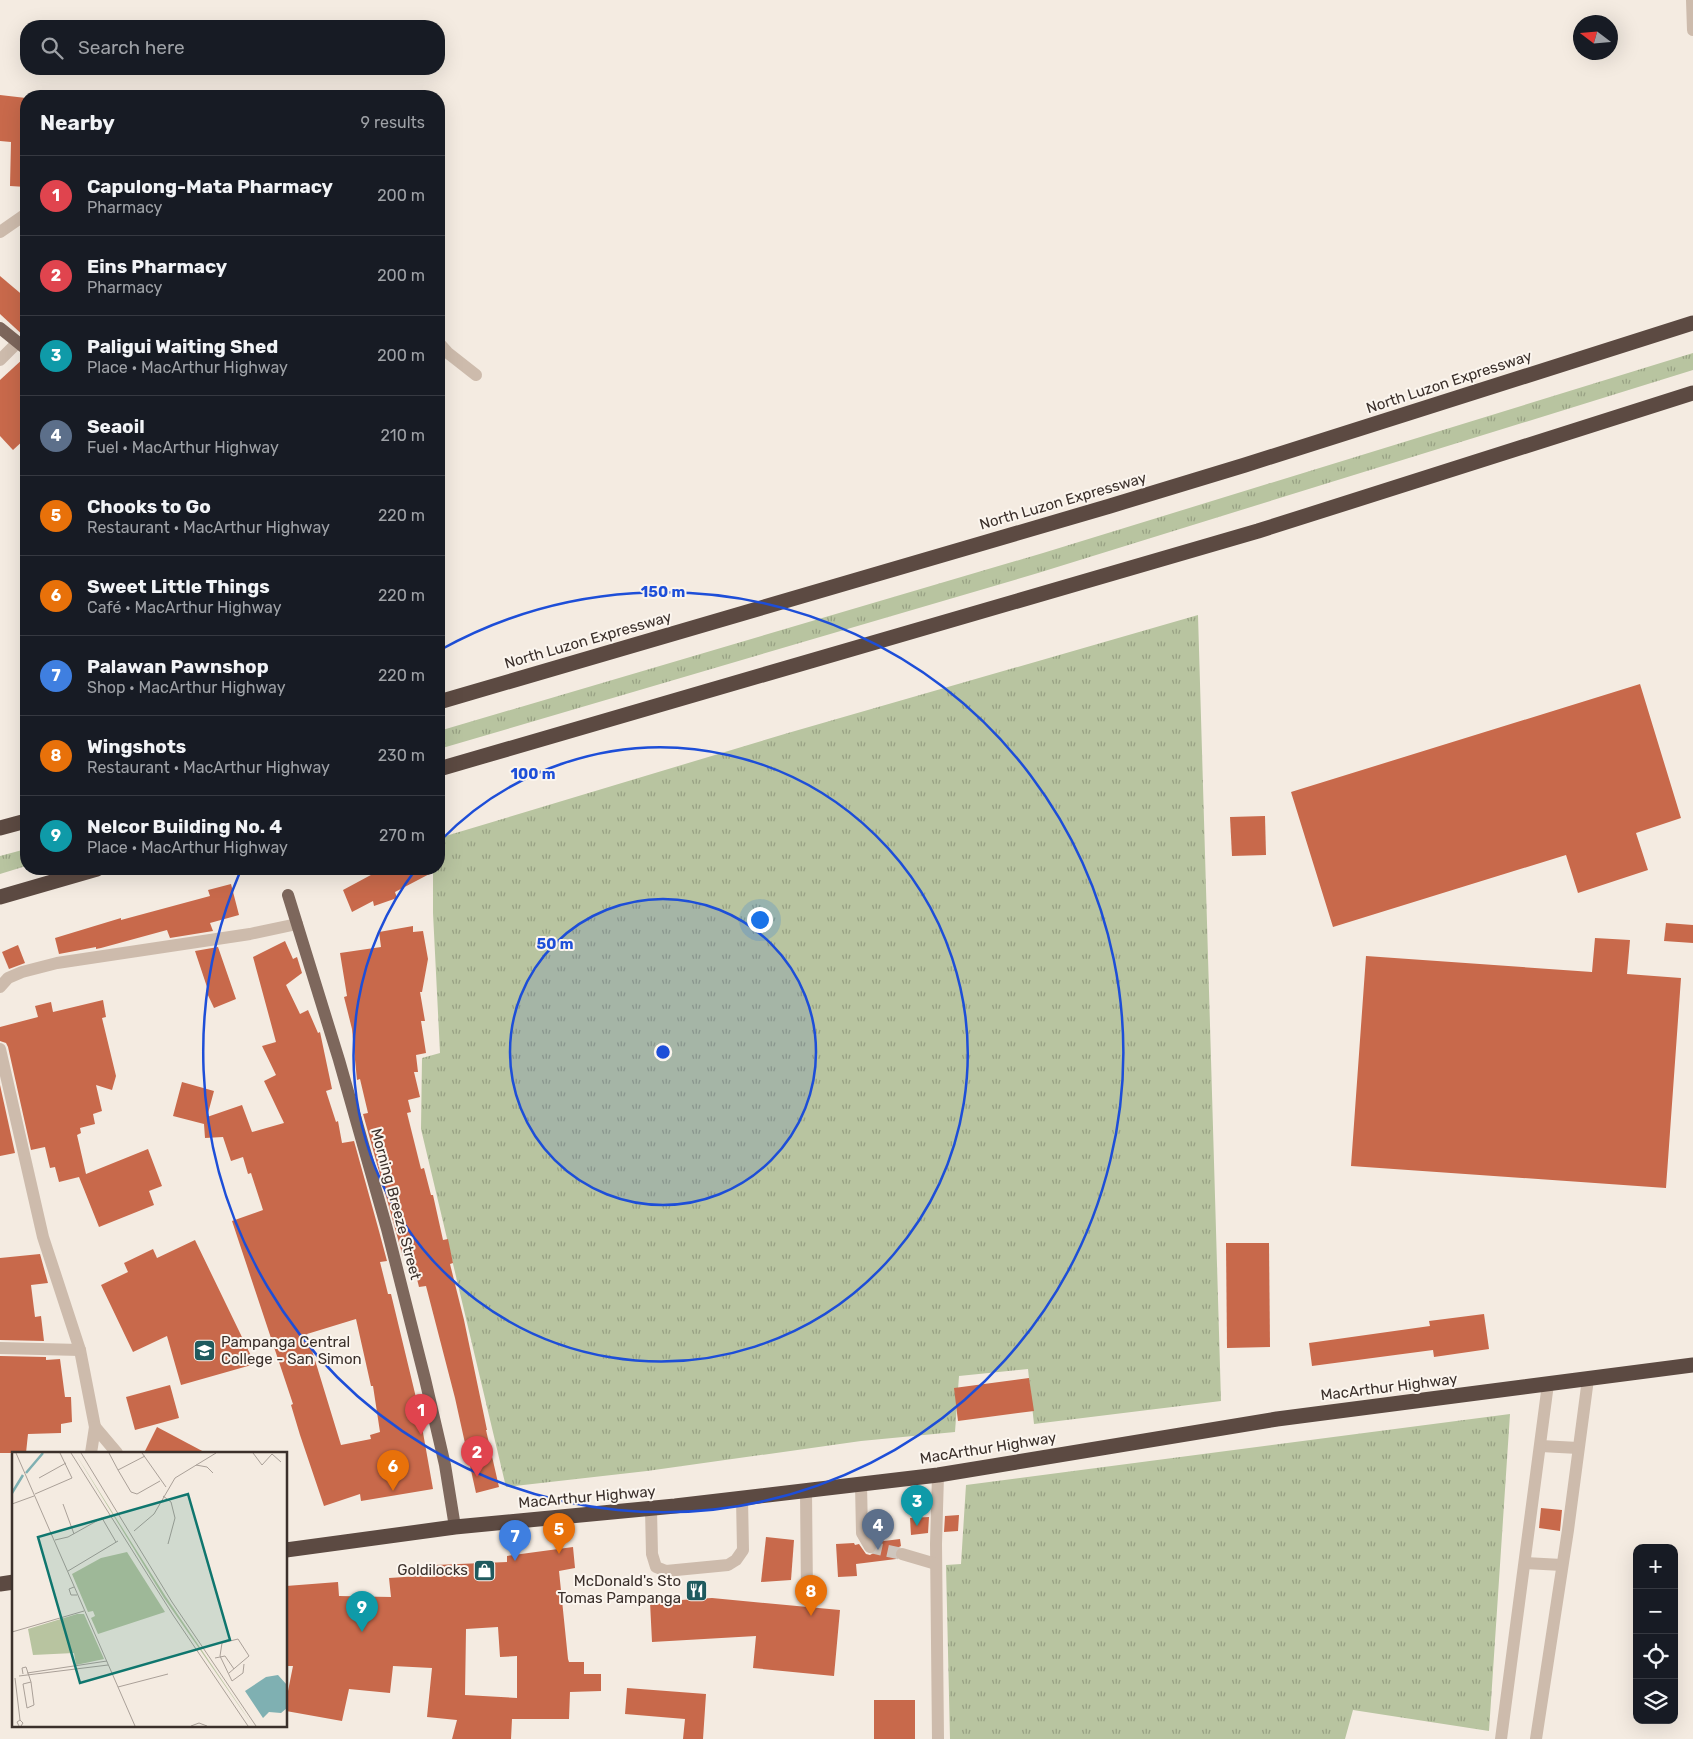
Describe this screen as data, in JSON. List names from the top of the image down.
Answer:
{
  "streets": {
    "highway": ["North Luzon Expressway", "MacArthur Highway"],
    "main road": ["Morning Breeze Street"]
  },
  "crossings": [
    ["Morning Breeze Street", "MacArthur Highway"]
  ],
  "places": {
    "school or university": ["Pampanga Central College - San Simon"],
    "shop": ["Goldilocks"],
    "restaurant": ["McDonald's Sto Tomas Pampanga"]
  },
  "north": "left",
  "page": {
    "search": "Search here",
    "heading": ["Nearby", "9 results"],
    "list": [
      {
        "mark": "1",
        "name": "Capulong-Mata Pharmacy",
        "note": "Pharmacy",
        "value": "200 m"
      },
      {
        "mark": "2",
        "name": "Eins Pharmacy",
        "note": "Pharmacy",
        "value": "200 m"
      },
      {
        "mark": "3",
        "name": "Paligui Waiting Shed",
        "note": "Place · MacArthur Highway",
        "value": "200 m"
      },
      {
        "mark": "4",
        "name": "Seaoil",
        "note": "Fuel · MacArthur Highway",
        "value": "210 m"
      },
      {
        "mark": "5",
        "name": "Chooks to Go",
        "note": "Restaurant · MacArthur Highway",
        "value": "220 m"
      },
      {
        "mark": "6",
        "name": "Sweet Little Things",
        "note": "Café · MacArthur Highway",
        "value": "220 m"
      },
      {
        "mark": "7",
        "name": "Palawan Pawnshop",
        "note": "Shop · MacArthur Highway",
        "value": "220 m"
      },
      {
        "mark": "8",
        "name": "Wingshots",
        "note": "Restaurant · MacArthur Highway",
        "value": "230 m"
      },
      {
        "mark": "9",
        "name": "Nelcor Building No. 4",
        "note": "Place · MacArthur Highway",
        "value": "270 m"
      }
    ],
    "pins": [
      "1",
      "2",
      "6",
      "3",
      "4",
      "5",
      "7",
      "8",
      "9"
    ],
    "map_buttons": ["+", "−"]
  },
  "rings": ["150 m", "100 m", "50 m"]
}
